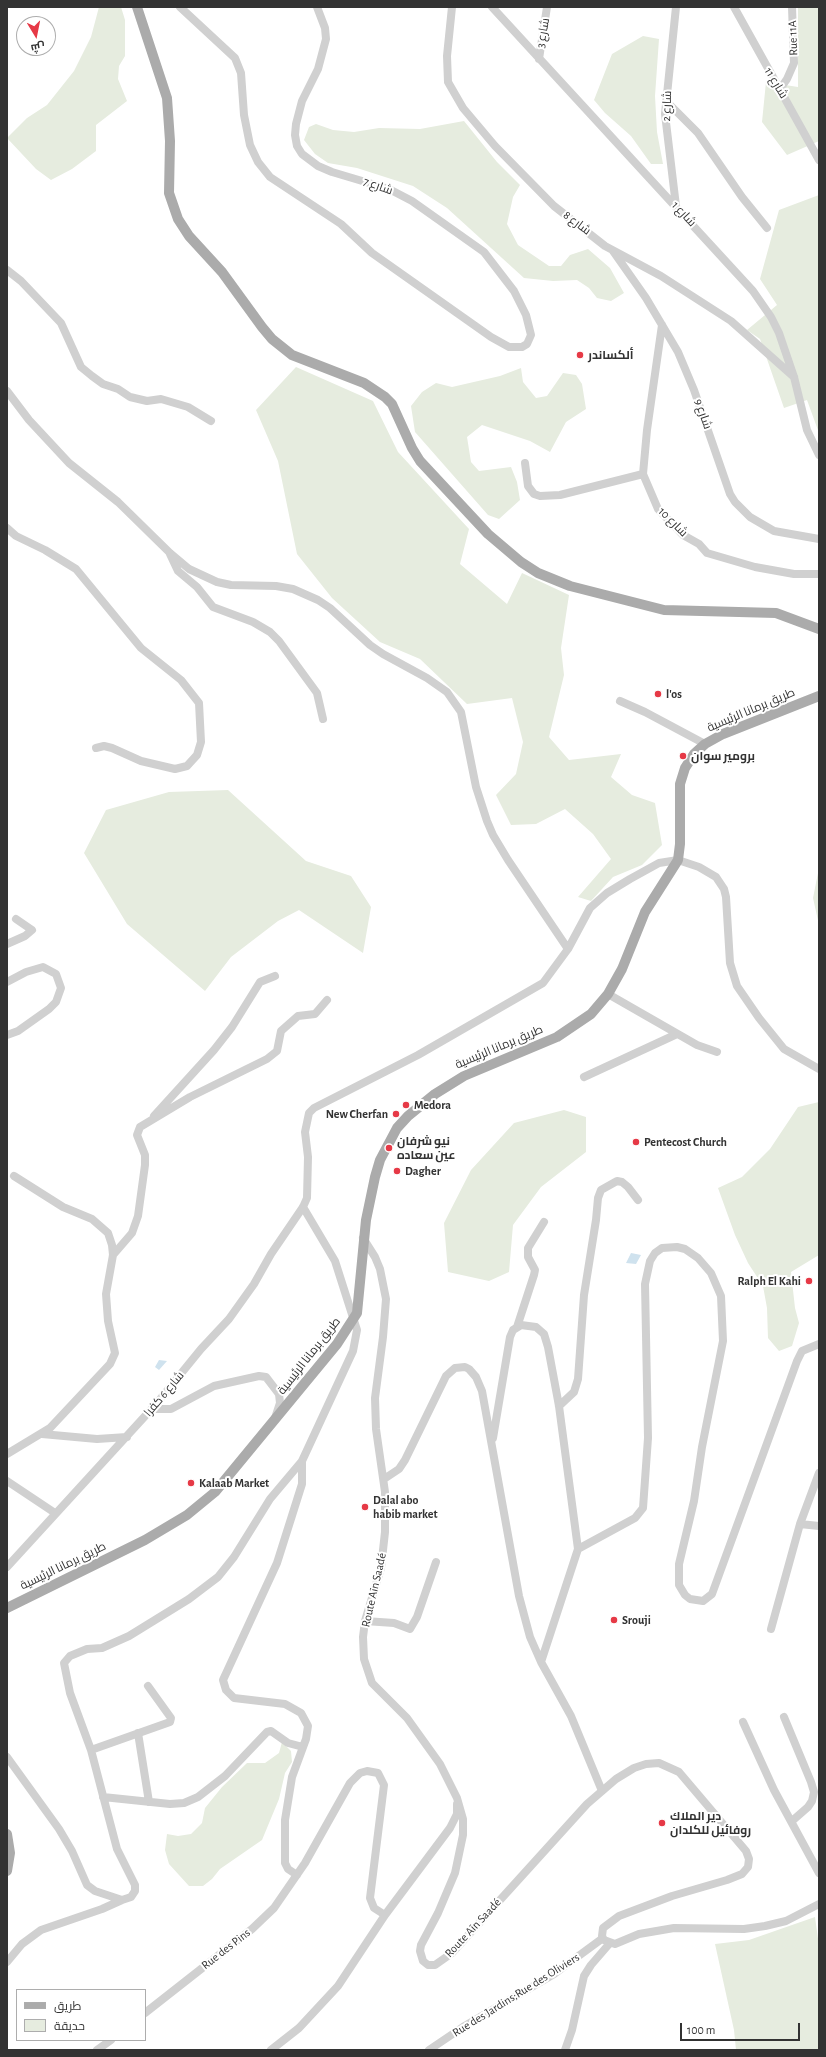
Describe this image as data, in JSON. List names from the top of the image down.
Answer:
{
  "streets": {
    "main road": ["طريق برمانا الرئيسية"],
    "street": [
      "شارع 3",
      "Rue 11A",
      "شارع 11",
      "شارع 2",
      "شارع 7",
      "شارع 1",
      "شارع 8",
      "شارع 9",
      "شارع 10",
      "شارع 6 كفرا",
      "Route Aïn Saadé",
      "Rue des Pins",
      "Rue des Jardins;Rue des Oliviers"
    ]
  },
  "crossings": [
    ["شارع 3", "شارع 1"],
    ["Rue 11A", "شارع 11"],
    ["شارع 2", "شارع 1"],
    ["شارع 1", "شارع 8"],
    ["شارع 8", "شارع 9"],
    ["شارع 9", "شارع 10"],
    ["طريق برمانا الرئيسية", "Route Aïn Saadé"],
    ["Route Aïn Saadé", "Rue des Jardins;Rue des Oliviers"]
  ],
  "places": [
    "ألكساندر",
    "l'os",
    "برومير سوان",
    "Medora",
    "New Cherfan",
    "Pentecost Church",
    "نيو شرفان عين سعاده",
    "Dagher",
    "Ralph El Kahi",
    "Kalaab Market",
    "Dalal abo habib market",
    "Srouji",
    "دير الملاك روفائيل للكلدان"
  ],
  "legend": ["طريق", "حديقة"],
  "scale_bar": "100 m",
  "north": "bottom"
}
